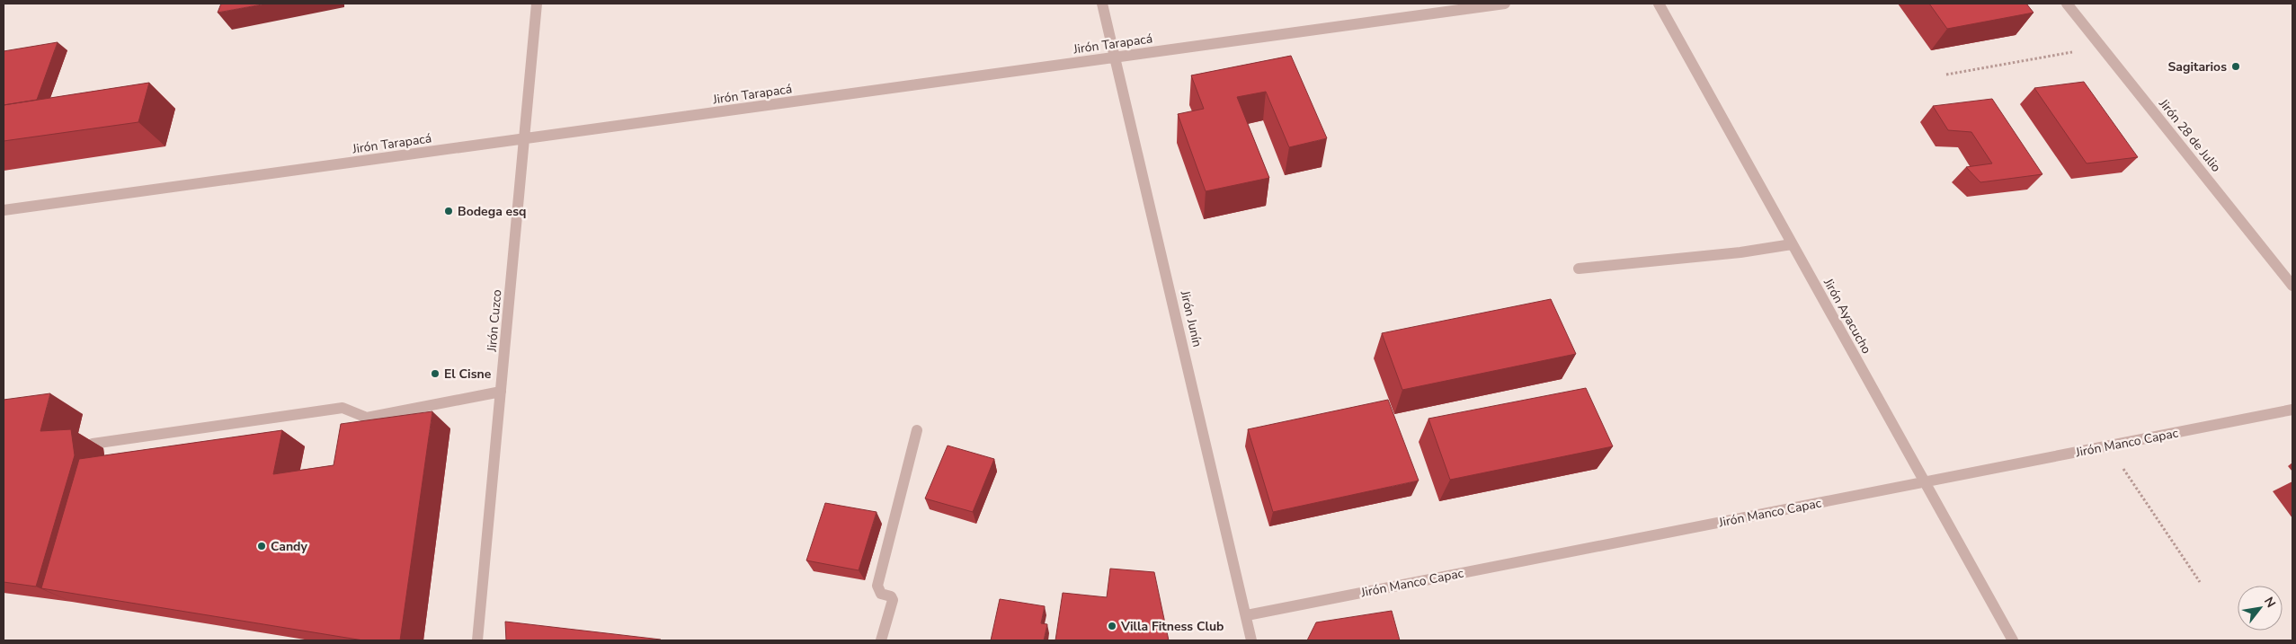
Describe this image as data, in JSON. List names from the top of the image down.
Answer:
{
  "streets": {
    "street": [
      "Jirón Tarapacá",
      "Jirón 28 de Julio",
      "Jirón Ayacucho",
      "Jirón Junín",
      "Jirón Cuzco",
      "Jirón Manco Capac"
    ]
  },
  "crossings": [
    ["Jirón Tarapacá", "Jirón Junín"],
    ["Jirón Tarapacá", "Jirón Cuzco"],
    ["Jirón Ayacucho", "Jirón Manco Capac"],
    ["Jirón Junín", "Jirón Manco Capac"]
  ],
  "places": [
    "Sagitarios",
    "Bodega esq",
    "El Cisne",
    "Candy",
    "Villa Fitness Club"
  ],
  "north": "top right"
}
